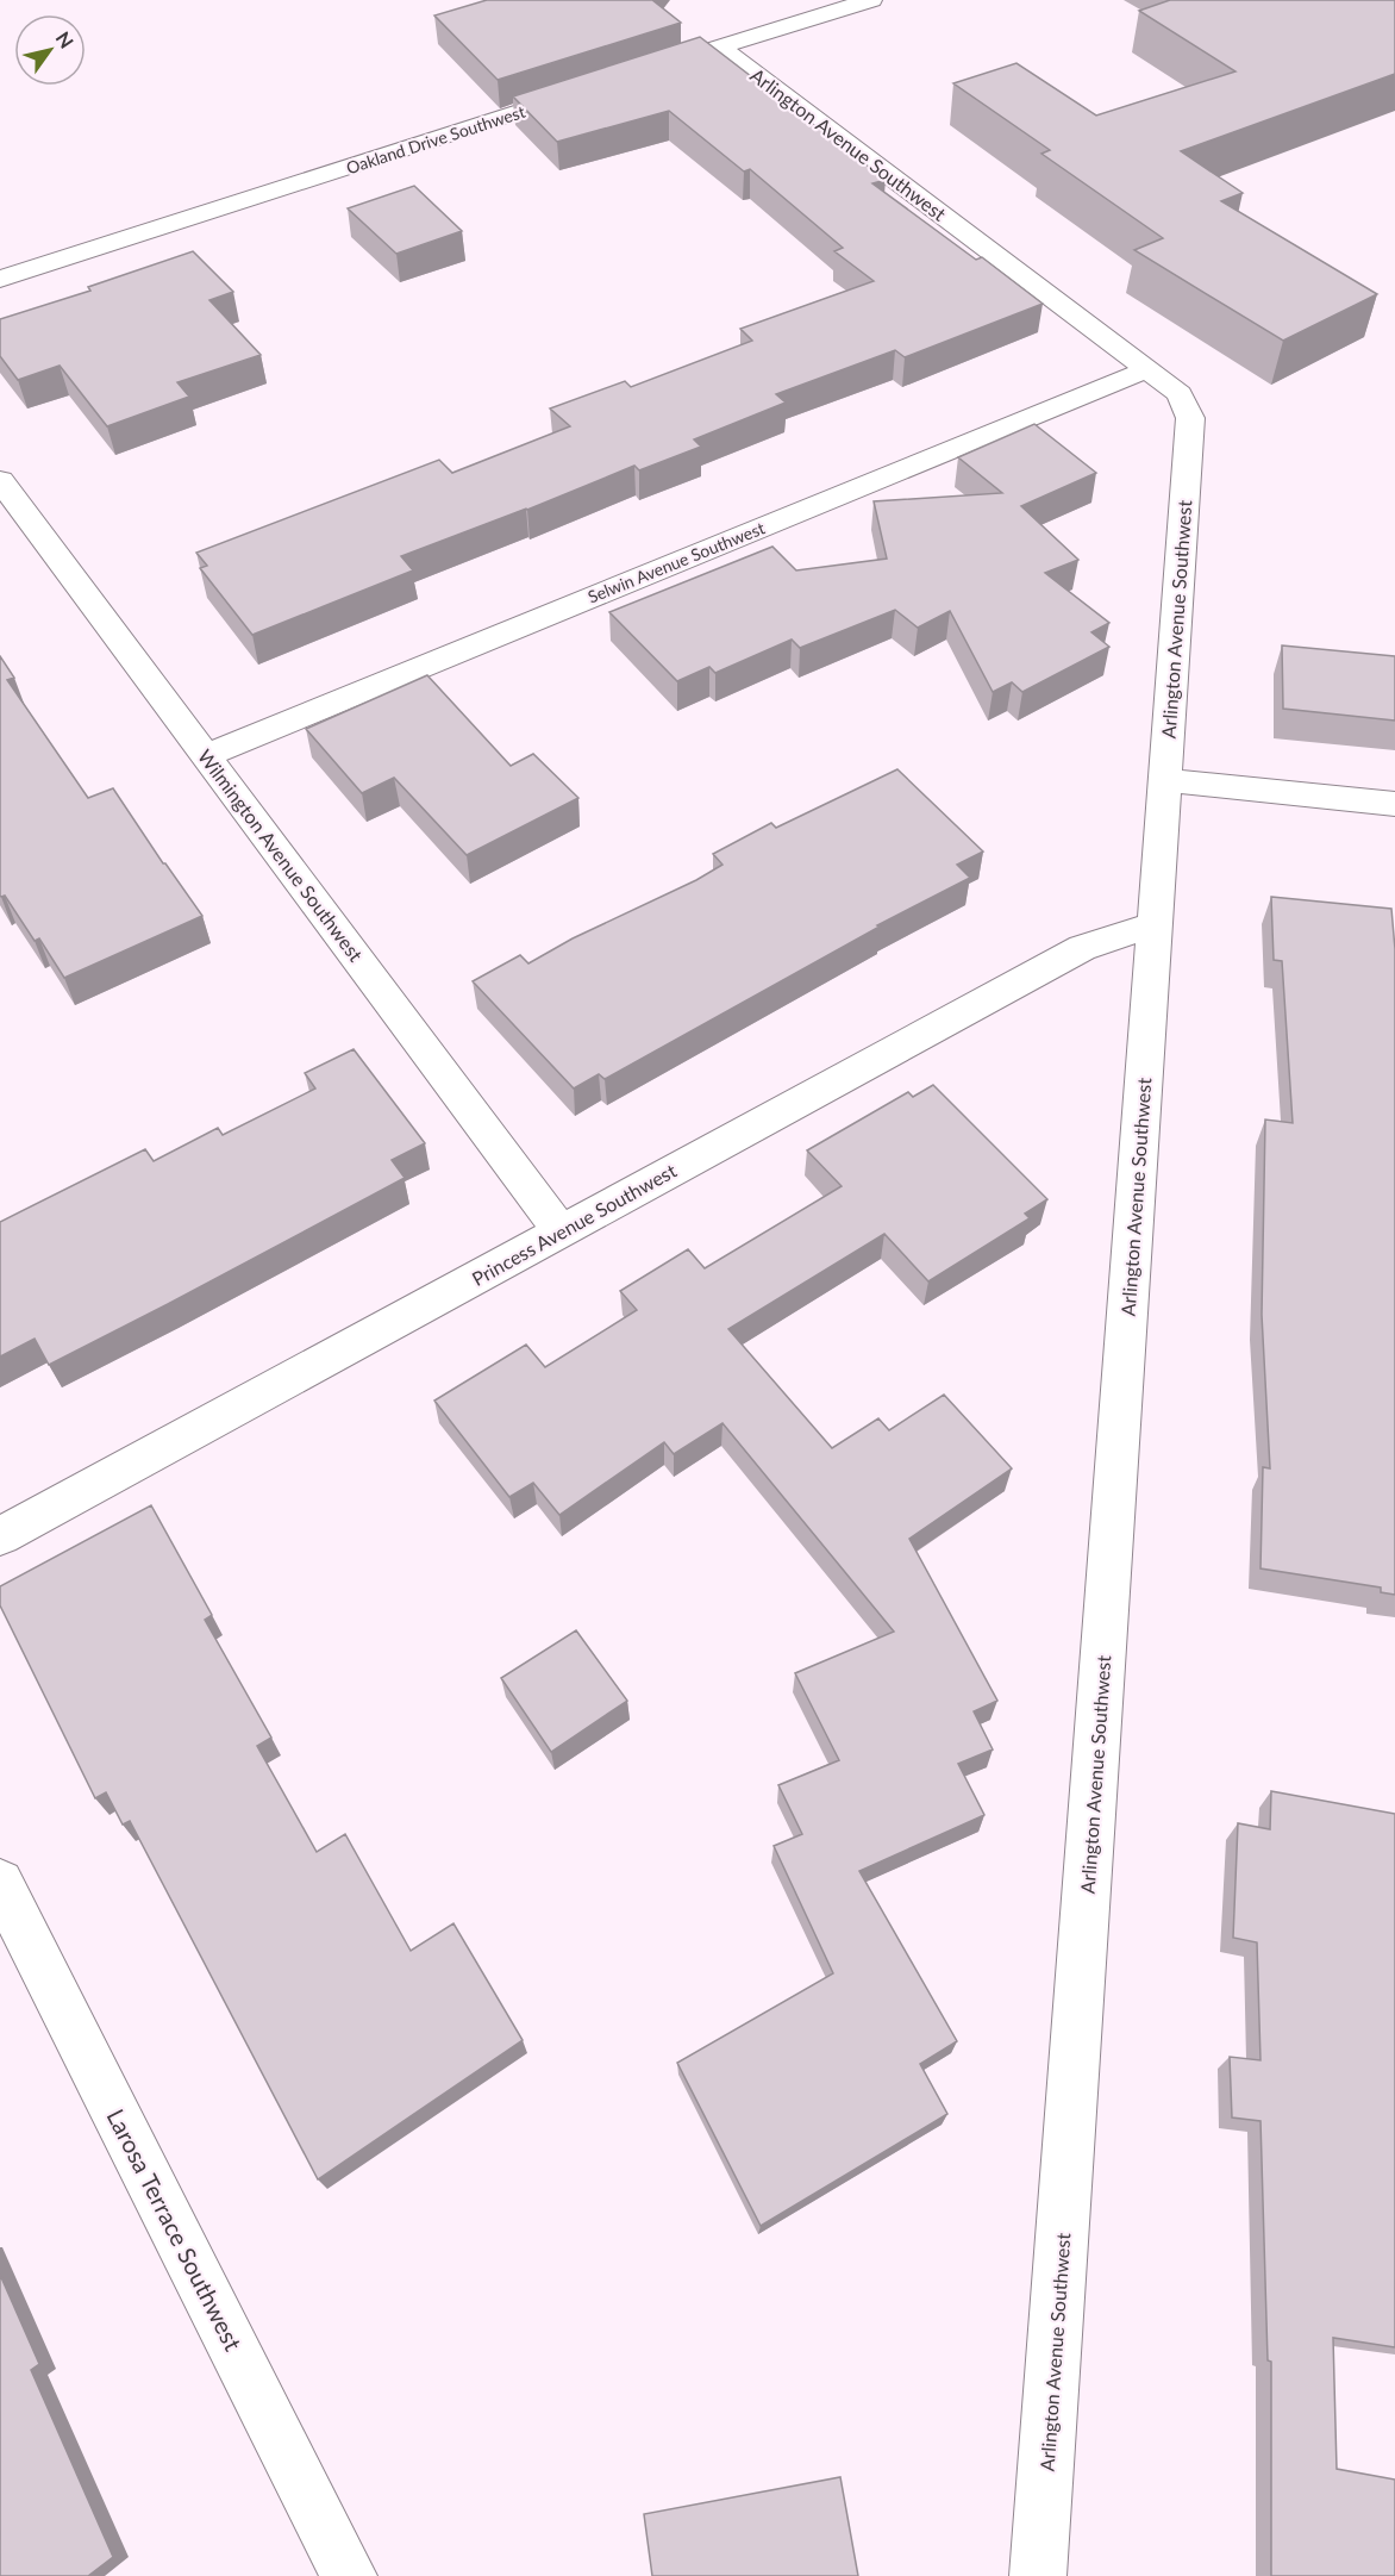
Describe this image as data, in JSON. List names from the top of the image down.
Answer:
{
  "streets": {
    "street": [
      "Oakland Drive Southwest",
      "Arlington Avenue Southwest",
      "Selwin Avenue Southwest",
      "Wilmington Avenue Southwest",
      "Princess Avenue Southwest",
      "Larosa Terrace Southwest"
    ]
  },
  "crossings": [
    ["Arlington Avenue Southwest", "Selwin Avenue Southwest"],
    ["Arlington Avenue Southwest", "Princess Avenue Southwest"],
    ["Selwin Avenue Southwest", "Wilmington Avenue Southwest"],
    ["Wilmington Avenue Southwest", "Princess Avenue Southwest"]
  ],
  "north": "top right"
}
